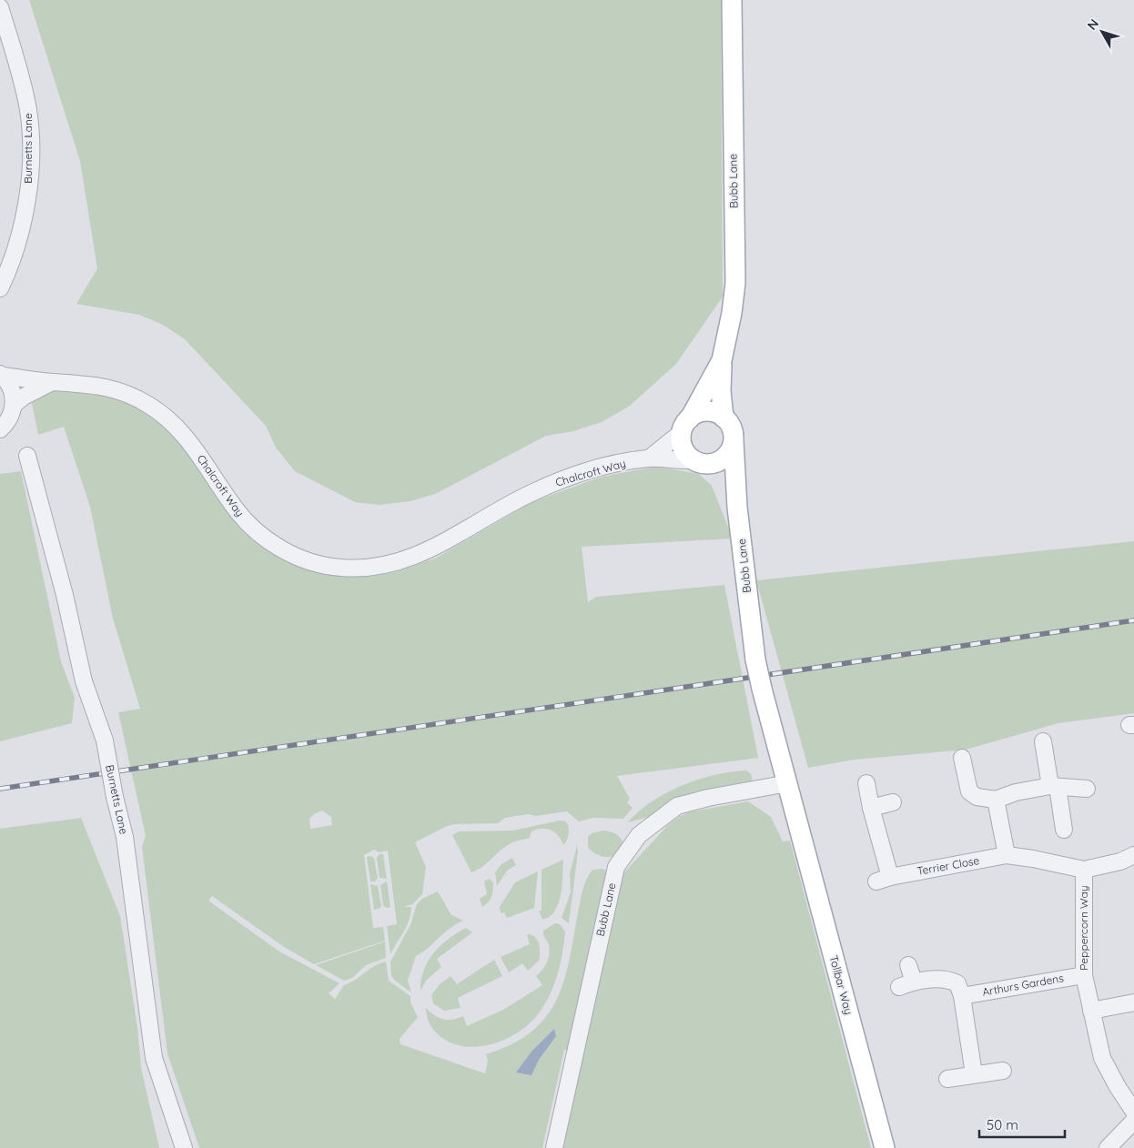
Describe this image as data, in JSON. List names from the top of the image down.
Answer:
{
  "streets": {
    "main road": ["Bubb Lane", "Tollbar Way"],
    "street": [
      "Burnetts Lane",
      "Chalcroft Way",
      "Terrier Close",
      "Peppercorn Way",
      "Arthurs Gardens"
    ]
  },
  "crossings": [
    ["Bubb Lane", "Chalcroft Way"],
    ["Bubb Lane", "Tollbar Way"],
    ["Terrier Close", "Peppercorn Way"],
    ["Peppercorn Way", "Arthurs Gardens"]
  ],
  "scale_bar": "50 m",
  "north": "top left"
}
